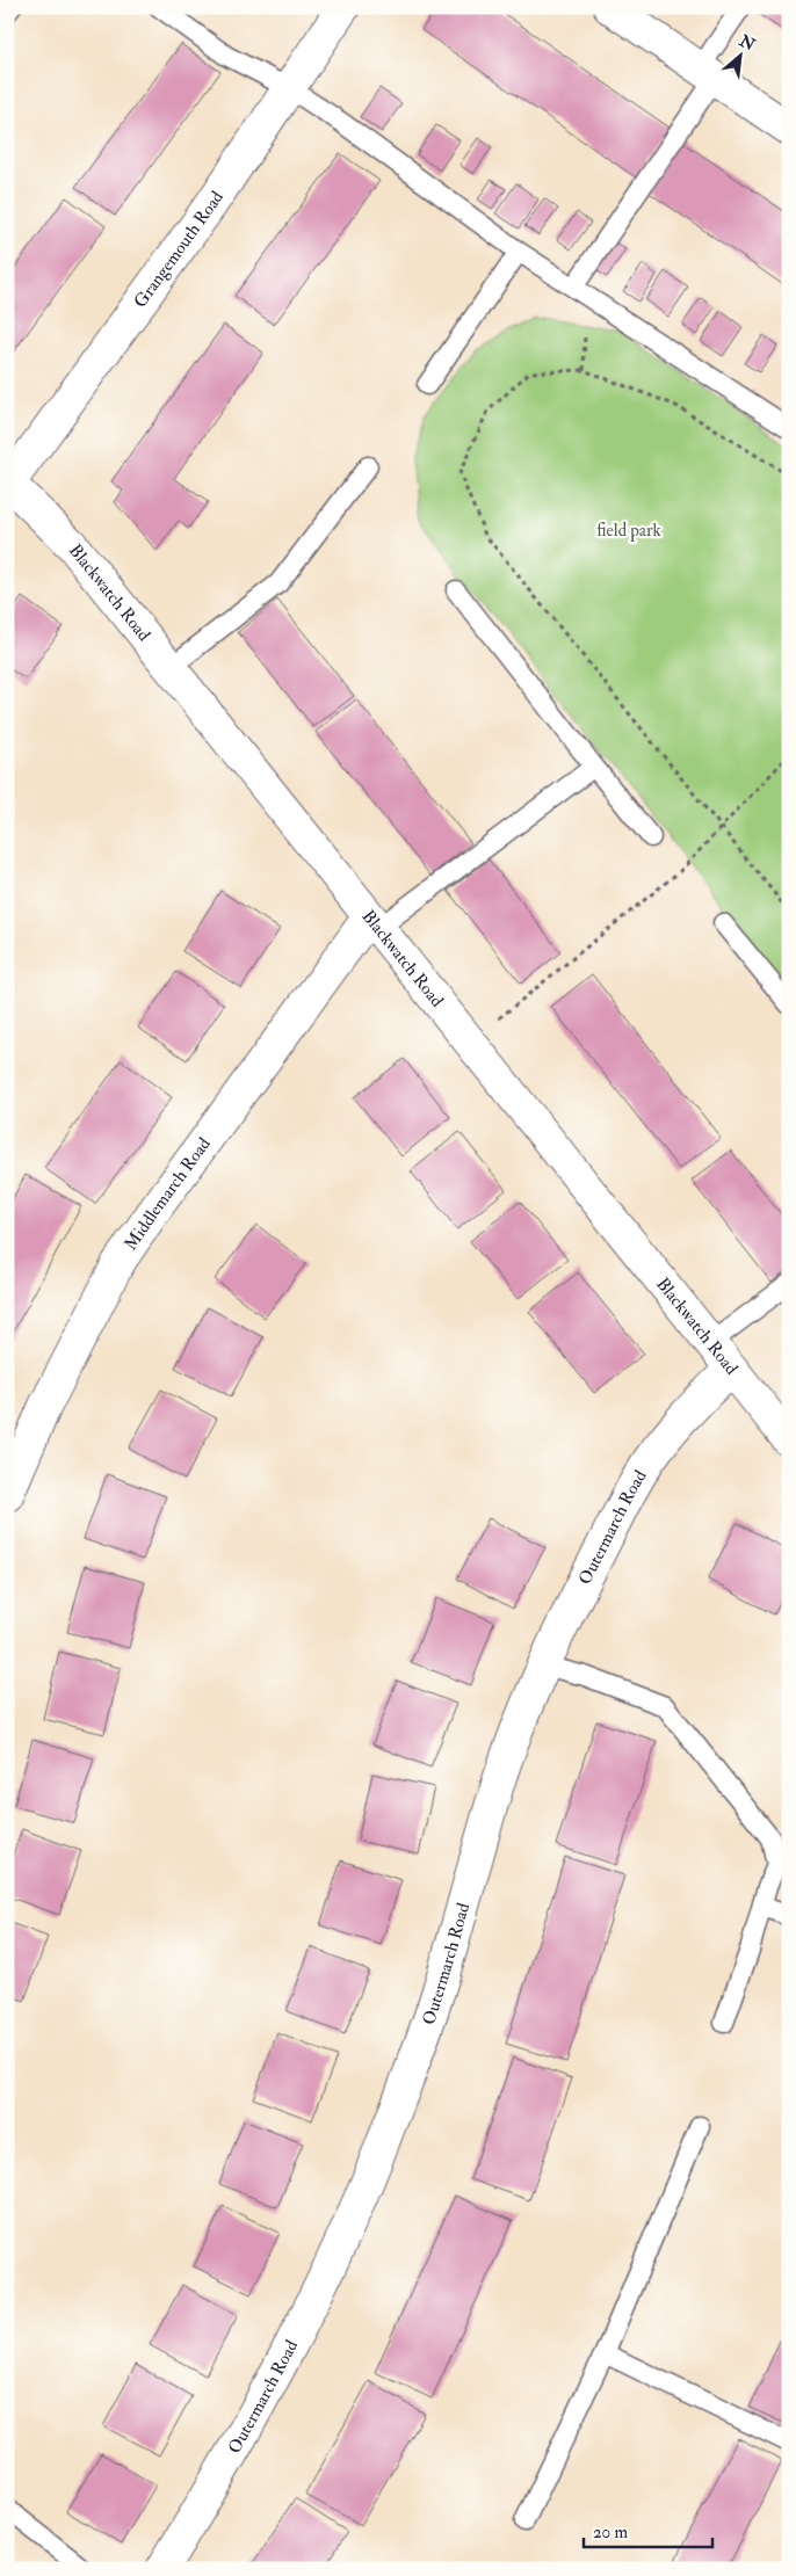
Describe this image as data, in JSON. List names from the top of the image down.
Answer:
{
  "streets": {
    "street": [
      "Grangemouth Road",
      "Blackwatch Road",
      "Middlemarch Road",
      "Outermarch Road"
    ]
  },
  "crossings": [
    ["Grangemouth Road", "Blackwatch Road"],
    ["Blackwatch Road", "Middlemarch Road"],
    ["Blackwatch Road", "Outermarch Road"]
  ],
  "parks": ["field park"],
  "scale_bar": "20 m",
  "north": "top right"
}
